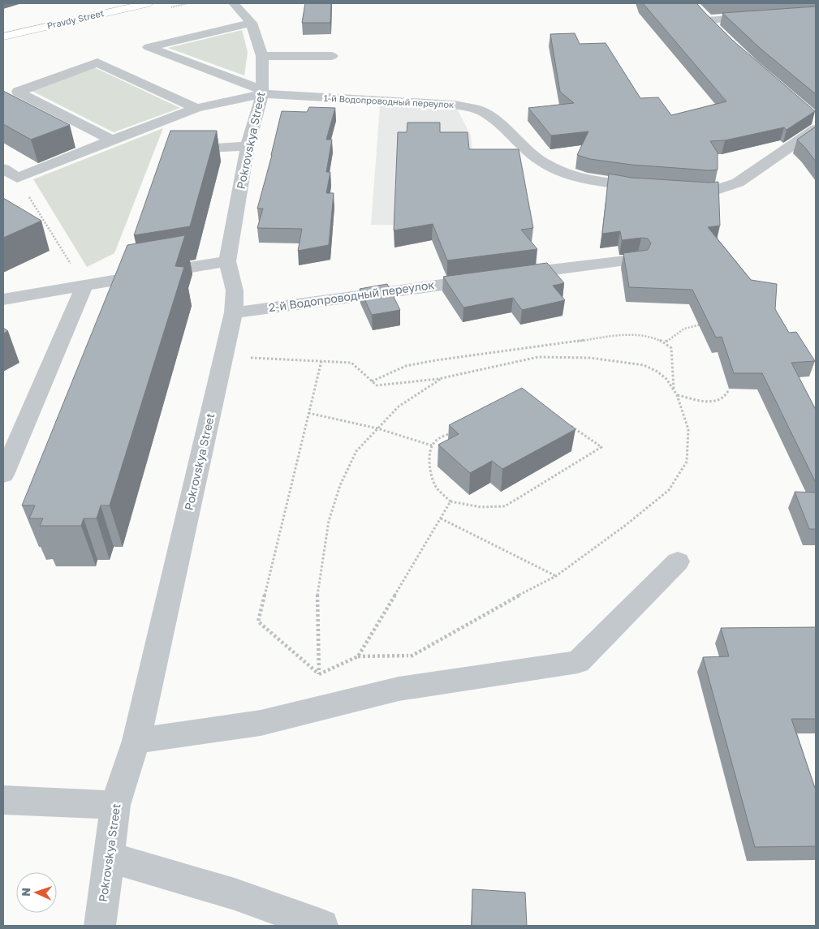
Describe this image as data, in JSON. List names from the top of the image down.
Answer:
{
  "streets": {
    "main road": ["Pravdy Street"],
    "street": ["1-й Водопроводный переулок", "Pokrovskya Street", "2-й Водопроводный переулок"]
  },
  "crossings": [
    ["1-й Водопроводный переулок", "Pokrovskya Street"],
    ["Pokrovskya Street", "2-й Водопроводный переулок"]
  ],
  "north": "left"
}
